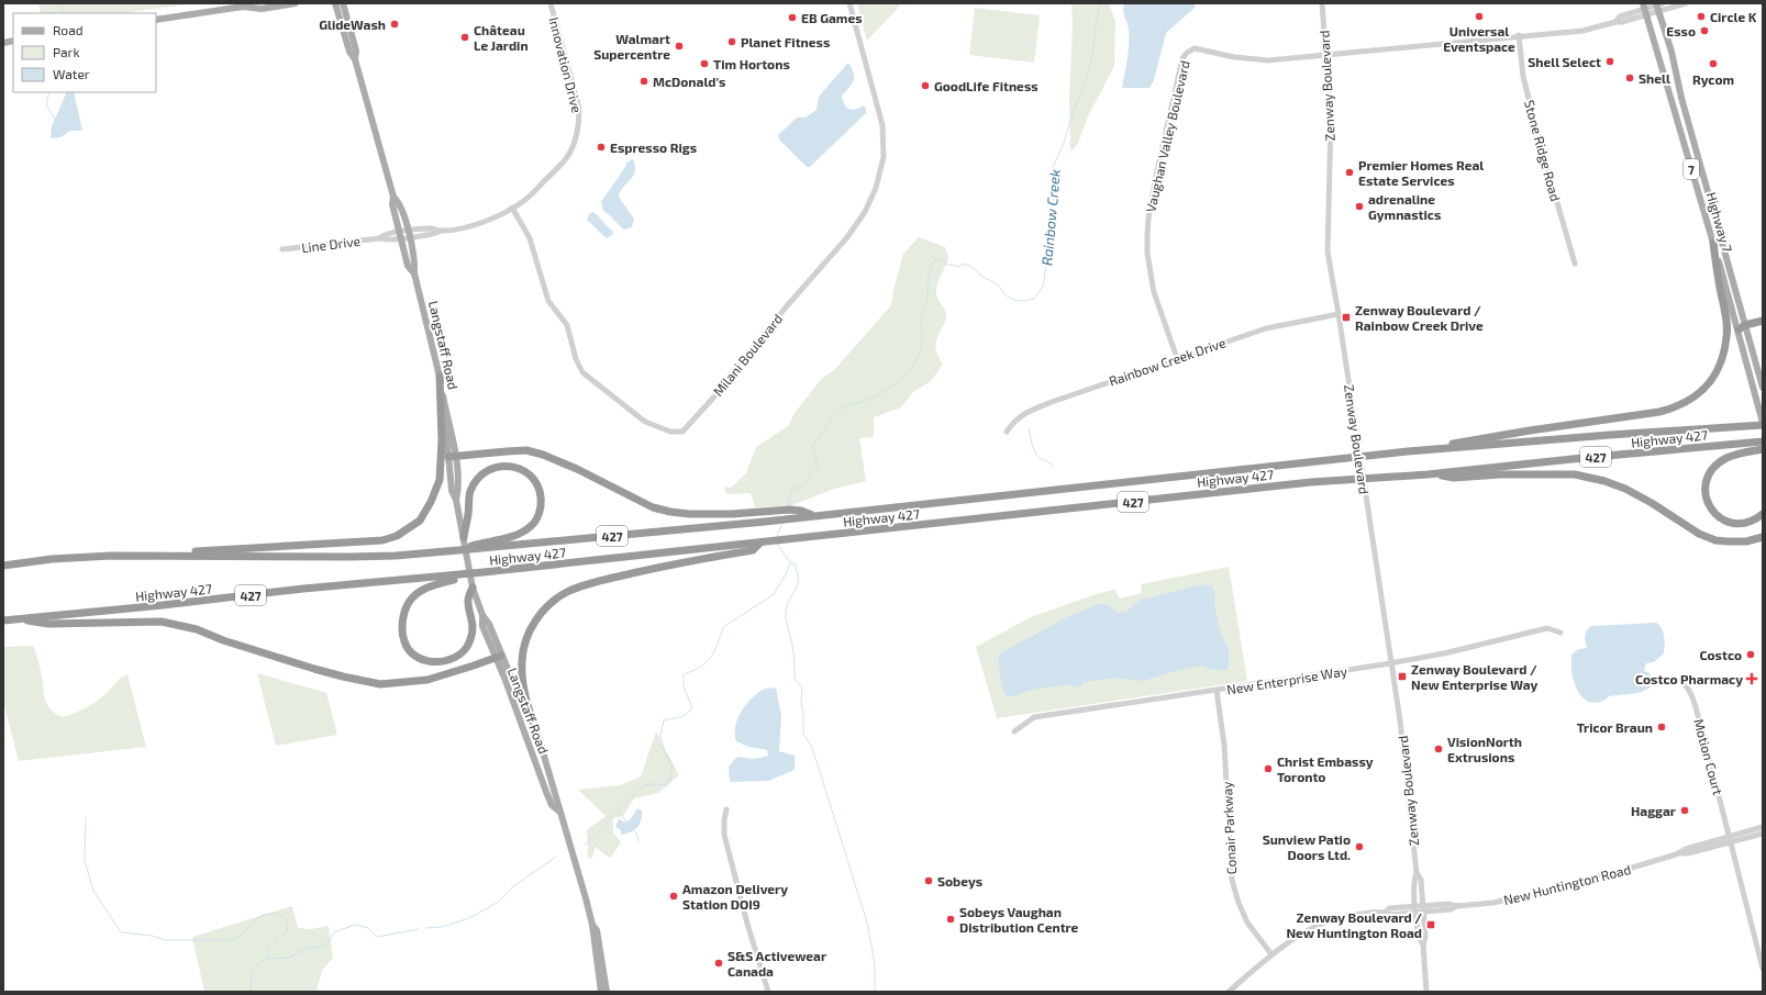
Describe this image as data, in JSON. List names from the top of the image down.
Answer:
{
  "streets": {
    "highway": ["Highway 427", "427"],
    "main road": ["7", "Highway 7", "Langstaff Road"],
    "street": [
      "Innovation Drive",
      "Zenway Boulevard",
      "Vaughan Valley Boulevard",
      "Stone Ridge Road",
      "Line Drive",
      "Milani Boulevard",
      "Rainbow Creek Drive",
      "New Enterprise Way",
      "Motion Court",
      "Conair Parkway",
      "New Huntington Road"
    ]
  },
  "crossings": [
    ["Innovation Drive", "Line Drive"],
    ["Innovation Drive", "Langstaff Road"],
    ["Innovation Drive", "Milani Boulevard"],
    ["Zenway Boulevard", "Vaughan Valley Boulevard"],
    ["Zenway Boulevard", "Rainbow Creek Drive"],
    ["Zenway Boulevard", "New Enterprise Way"],
    ["Zenway Boulevard", "New Huntington Road"],
    ["Vaughan Valley Boulevard", "Stone Ridge Road"],
    ["Vaughan Valley Boulevard", "Highway 7"],
    ["Vaughan Valley Boulevard", "Rainbow Creek Drive"],
    ["Highway 7", "Highway 427"],
    ["Line Drive", "Langstaff Road"],
    ["New Enterprise Way", "Conair Parkway"],
    ["Motion Court", "New Huntington Road"],
    ["Conair Parkway", "New Huntington Road"]
  ],
  "water": ["Rainbow Creek"],
  "places": {
    "other": [
      "Universal Eventspace",
      "Circle K",
      "EB Games",
      "GlideWash",
      "Esso",
      "Château Le Jardin",
      "Planet Fitness",
      "Walmart Supercentre",
      "Shell Select",
      "Tim Hortons",
      "Rycom",
      "Shell",
      "McDonald's",
      "GoodLife Fitness",
      "Espresso Rigs",
      "Premier Homes Real Estate Services",
      "adrenaline Gymnastics",
      "Costco",
      "Tricor Braun",
      "VisionNorth Extrusions",
      "Christ Embassy Toronto",
      "Haggar",
      "Sunview Patio Doors Ltd.",
      "Sobeys",
      "Amazon Delivery Station DOI9",
      "Sobeys Vaughan Distribution Centre",
      "S&S Activewear Canada"
    ],
    "transit": ["Zenway Boulevard / Rainbow Creek Drive", "Zenway Boulevard / New Enterprise Way", "Zenway Boulevard / New Huntington Road"],
    "health": ["Costco Pharmacy"]
  },
  "legend": ["Road", "Park", "Water"]
}
